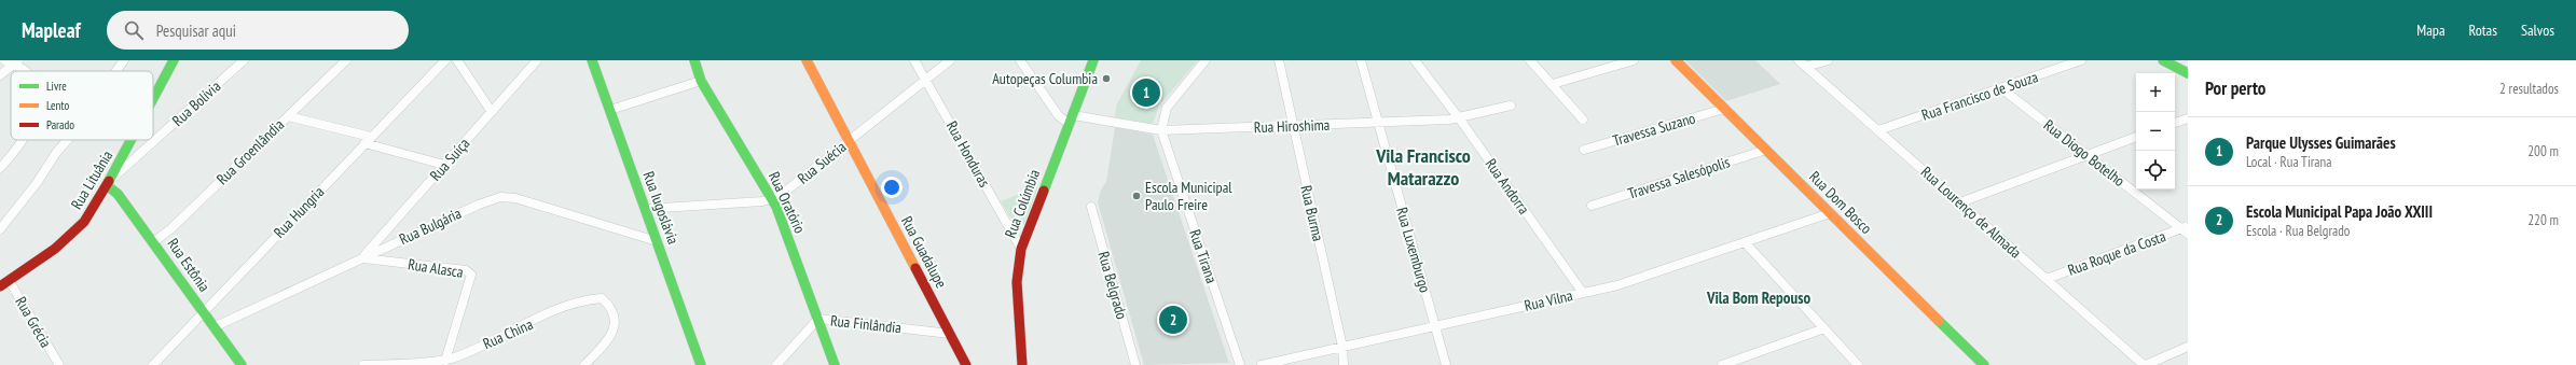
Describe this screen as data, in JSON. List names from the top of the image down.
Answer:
{
  "streets": {
    "street": [
      "Rua Francisco de Souza",
      "Rua Bolívia",
      "Rua Hiroshima",
      "Travessa Suzano",
      "Rua Groenlândia",
      "Rua Diogo Botelho",
      "Rua Honduras",
      "Rua Suíça",
      "Rua Suécia",
      "Travessa Salesópolis",
      "Rua Lituânia",
      "Rua Andorra",
      "Rua Oratório",
      "Rua Dom Bosco",
      "Rua Colúmbia",
      "Rua Iugoslávia",
      "Rua Hungria",
      "Rua Lourenço de Almada",
      "Rua Burma",
      "Rua Bulgária",
      "Rua Luxemburgo",
      "Rua Guadalupe",
      "Rua Roque da Costa",
      "Rua Tirana",
      "Rua Estônia",
      "Rua Alasca",
      "Rua Belgrado",
      "Rua Vilna",
      "Rua Grécia",
      "Rua Finlândia",
      "Rua China"
    ]
  },
  "crossings": [
    ["Rua Francisco de Souza", "Rua Diogo Botelho"],
    ["Rua Francisco de Souza", "Rua Lourenço de Almada"],
    ["Rua Bolívia", "Rua Lituânia"],
    ["Rua Bolívia", "Rua Estônia"],
    ["Rua Hiroshima", "Rua Andorra"],
    ["Rua Hiroshima", "Rua Colúmbia"],
    ["Rua Hiroshima", "Rua Burma"],
    ["Rua Hiroshima", "Rua Luxemburgo"],
    ["Rua Hiroshima", "Rua Tirana"],
    ["Travessa Suzano", "Rua Dom Bosco"],
    ["Rua Groenlândia", "Rua Estônia"],
    ["Rua Diogo Botelho", "Rua Roque da Costa"],
    ["Rua Honduras", "Rua Suécia"],
    ["Rua Honduras", "Rua Colúmbia"],
    ["Rua Suíça", "Rua Bulgária"],
    ["Rua Suíça", "Rua Alasca"],
    ["Rua Suécia", "Rua Oratório"],
    ["Rua Suécia", "Rua Iugoslávia"],
    ["Rua Suécia", "Rua Guadalupe"],
    ["Travessa Salesópolis", "Rua Dom Bosco"],
    ["Rua Lituânia", "Rua Estônia"],
    ["Rua Lituânia", "Rua Grécia"],
    ["Rua Andorra", "Rua Vilna"],
    ["Rua Oratório", "Rua Finlândia"],
    ["Rua Dom Bosco", "Rua Vilna"],
    ["Rua Iugoslávia", "Rua Bulgária"],
    ["Rua Hungria", "Rua Estônia"],
    ["Rua Lourenço de Almada", "Rua Roque da Costa"],
    ["Rua Burma", "Rua Vilna"],
    ["Rua Bulgária", "Rua Estônia"],
    ["Rua Bulgária", "Rua Alasca"],
    ["Rua Luxemburgo", "Rua Vilna"],
    ["Rua Guadalupe", "Rua Finlândia"],
    ["Rua Alasca", "Rua China"]
  ],
  "districts": ["Vila Francisco Matarazzo", "Vila Bom Repouso"],
  "places": ["Autopeças Columbia", "Escola Municipal Paulo Freire"],
  "legend": ["Livre", "Lento", "Parado"],
  "page": {
    "header": "Mapleaf",
    "search": "Pesquisar aqui",
    "nav": ["Mapa", "Rotas", "Salvos"],
    "heading": ["Por perto", "2 resultados"],
    "map_buttons": ["+", "−"],
    "pins": ["1", "2"],
    "list": [
      {
        "mark": "1",
        "name": "Parque Ulysses Guimarães",
        "note": "Local · Rua Tirana",
        "value": "200 m"
      },
      {
        "mark": "2",
        "name": "Escola Municipal Papa João XXIII",
        "note": "Escola · Rua Belgrado",
        "value": "220 m"
      }
    ]
  }
}
